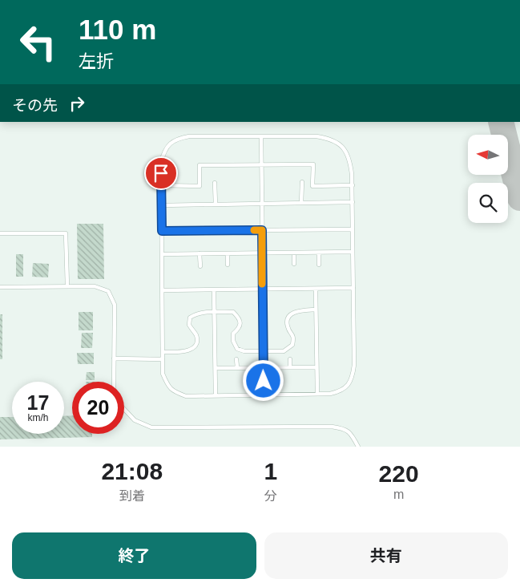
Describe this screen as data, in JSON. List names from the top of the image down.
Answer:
{
  "north": "left",
  "page": {
    "turn": ["110 m", "左折"],
    "then": "その先",
    "speed": "17 km/h",
    "limit": "20",
    "eta": [
      "21:08",
      "到着",
      "1",
      "分",
      "220",
      "m"
    ],
    "buttons": ["終了", "共有"]
  }
}
